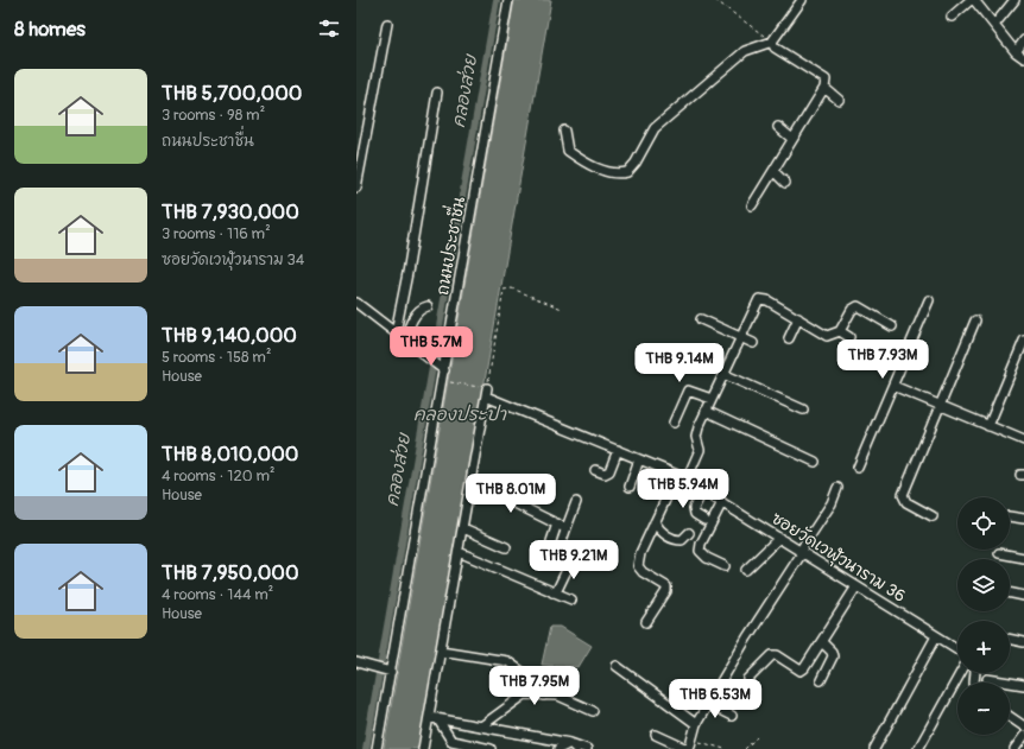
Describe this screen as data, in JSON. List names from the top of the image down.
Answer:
{
  "streets": {
    "street": ["ถนนประชาชื่น", "ซอยวัดเวฬุวนาราม 36"]
  },
  "water": ["คลองส่วย", "คลองประปา"],
  "page": {
    "heading": "8 homes",
    "list": [
      {
        "name": "THB 5,700,000",
        "note": "3 rooms · 98 m² · ถนนประชาชื่น"
      },
      {
        "name": "THB 7,930,000",
        "note": "3 rooms · 116 m² · ซอยวัดเวฬุวนาราม 34"
      },
      {
        "name": "THB 9,140,000",
        "note": "5 rooms · 158 m² · House"
      },
      {
        "name": "THB 8,010,000",
        "note": "4 rooms · 120 m² · House"
      },
      {
        "name": "THB 7,950,000",
        "note": "4 rooms · 144 m² · House"
      }
    ],
    "price": [
      "THB 5.7M",
      "THB 7.93M",
      "THB 9.14M",
      "THB 5.94M",
      "THB 8.01M",
      "THB 9.21M",
      "THB 7.95M",
      "THB 6.53M"
    ],
    "map_buttons": ["+", "−"]
  }
}
